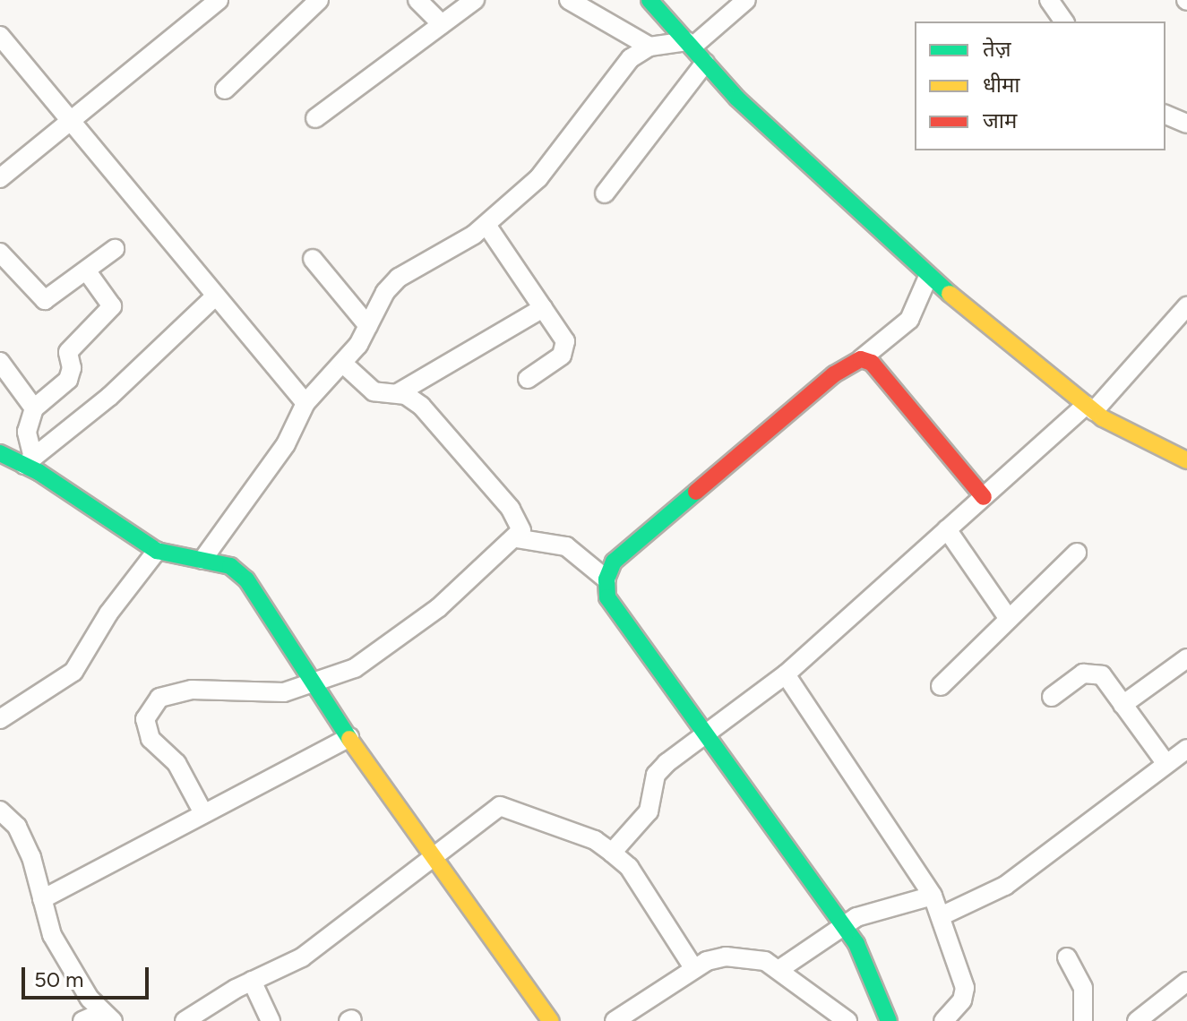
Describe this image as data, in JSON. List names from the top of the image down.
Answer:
{
  "legend": ["तेज़", "धीमा", "जाम"],
  "scale_bar": "50 m"
}
